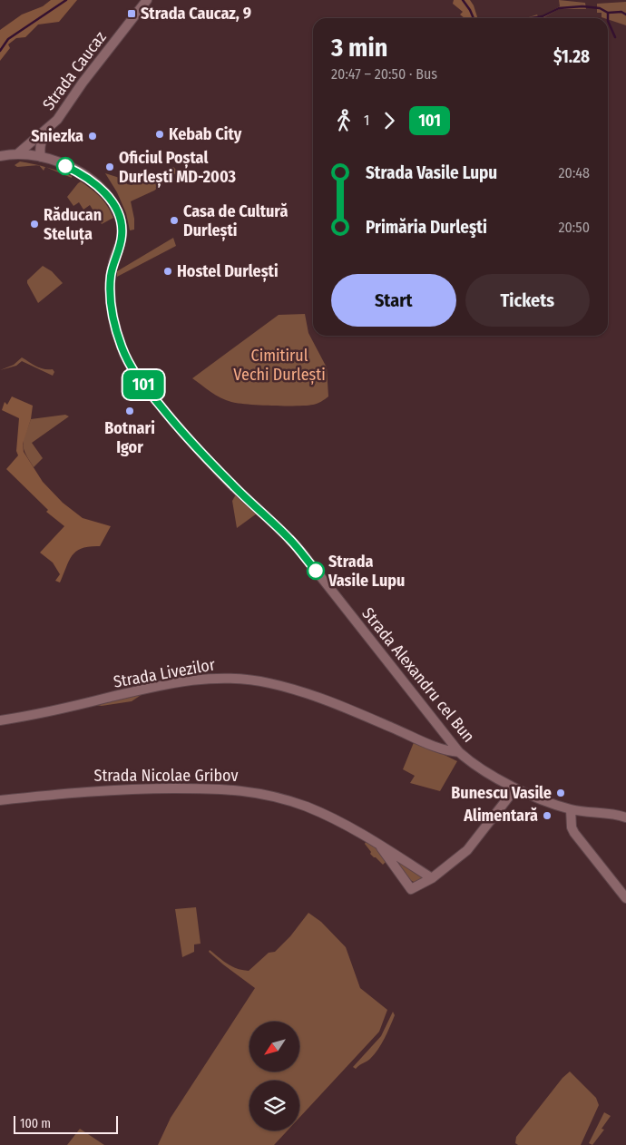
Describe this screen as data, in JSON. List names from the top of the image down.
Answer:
{
  "streets": {
    "street": [
      "Strada Caucaz",
      "Strada Livezilor",
      "Strada Alexandru cel Bun",
      "Strada Nicolae Gribov"
    ]
  },
  "crossings": [
    ["Strada Caucaz", "Strada Alexandru cel Bun"],
    ["Strada Livezilor", "Strada Alexandru cel Bun"]
  ],
  "parks": ["Cimitirul Vechi Durlești"],
  "places": {
    "transit": ["Strada Caucaz, 9"],
    "other": [
      "Kebab City",
      "Sniezka",
      "Oficiul Poștal Durlești MD-2003",
      "Casa de Cultură Durlești",
      "Răducan Steluța",
      "Hostel Durlești",
      "Botnari Igor",
      "Strada Vasile Lupu",
      "Bunescu Vasile",
      "Alimentară"
    ]
  },
  "lines": ["bus line 101"],
  "scale_bar": "100 m",
  "north": "bottom left",
  "page": {
    "on_map": "101",
    "heading": ["3 min", "20:47 – 20:50 · Bus", "$1.28"],
    "legs": ["1", "101"],
    "list": [
      {
        "name": "Strada Vasile Lupu",
        "value": "20:48"
      },
      {
        "name": "Primăria Durleşti",
        "value": "20:50"
      }
    ],
    "buttons": ["Start", "Tickets"],
    "scale": "100 m"
  }
}
